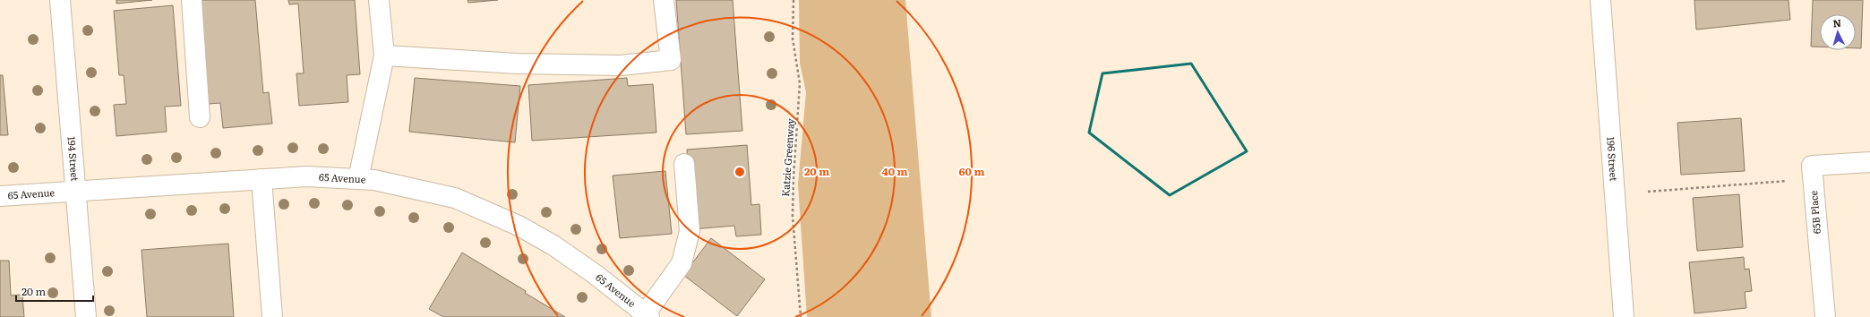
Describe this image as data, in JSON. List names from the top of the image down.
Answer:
{
  "streets": {
    "street": [
      "194 Street",
      "196 Street",
      "65 Avenue",
      "65B Place"
    ],
    "path": ["Katzie Greenway"]
  },
  "crossings": [
    ["194 Street", "65 Avenue"]
  ],
  "scale_bar": "20 m",
  "north": "top",
  "rings": ["20 m", "40 m", "60 m"]
}
